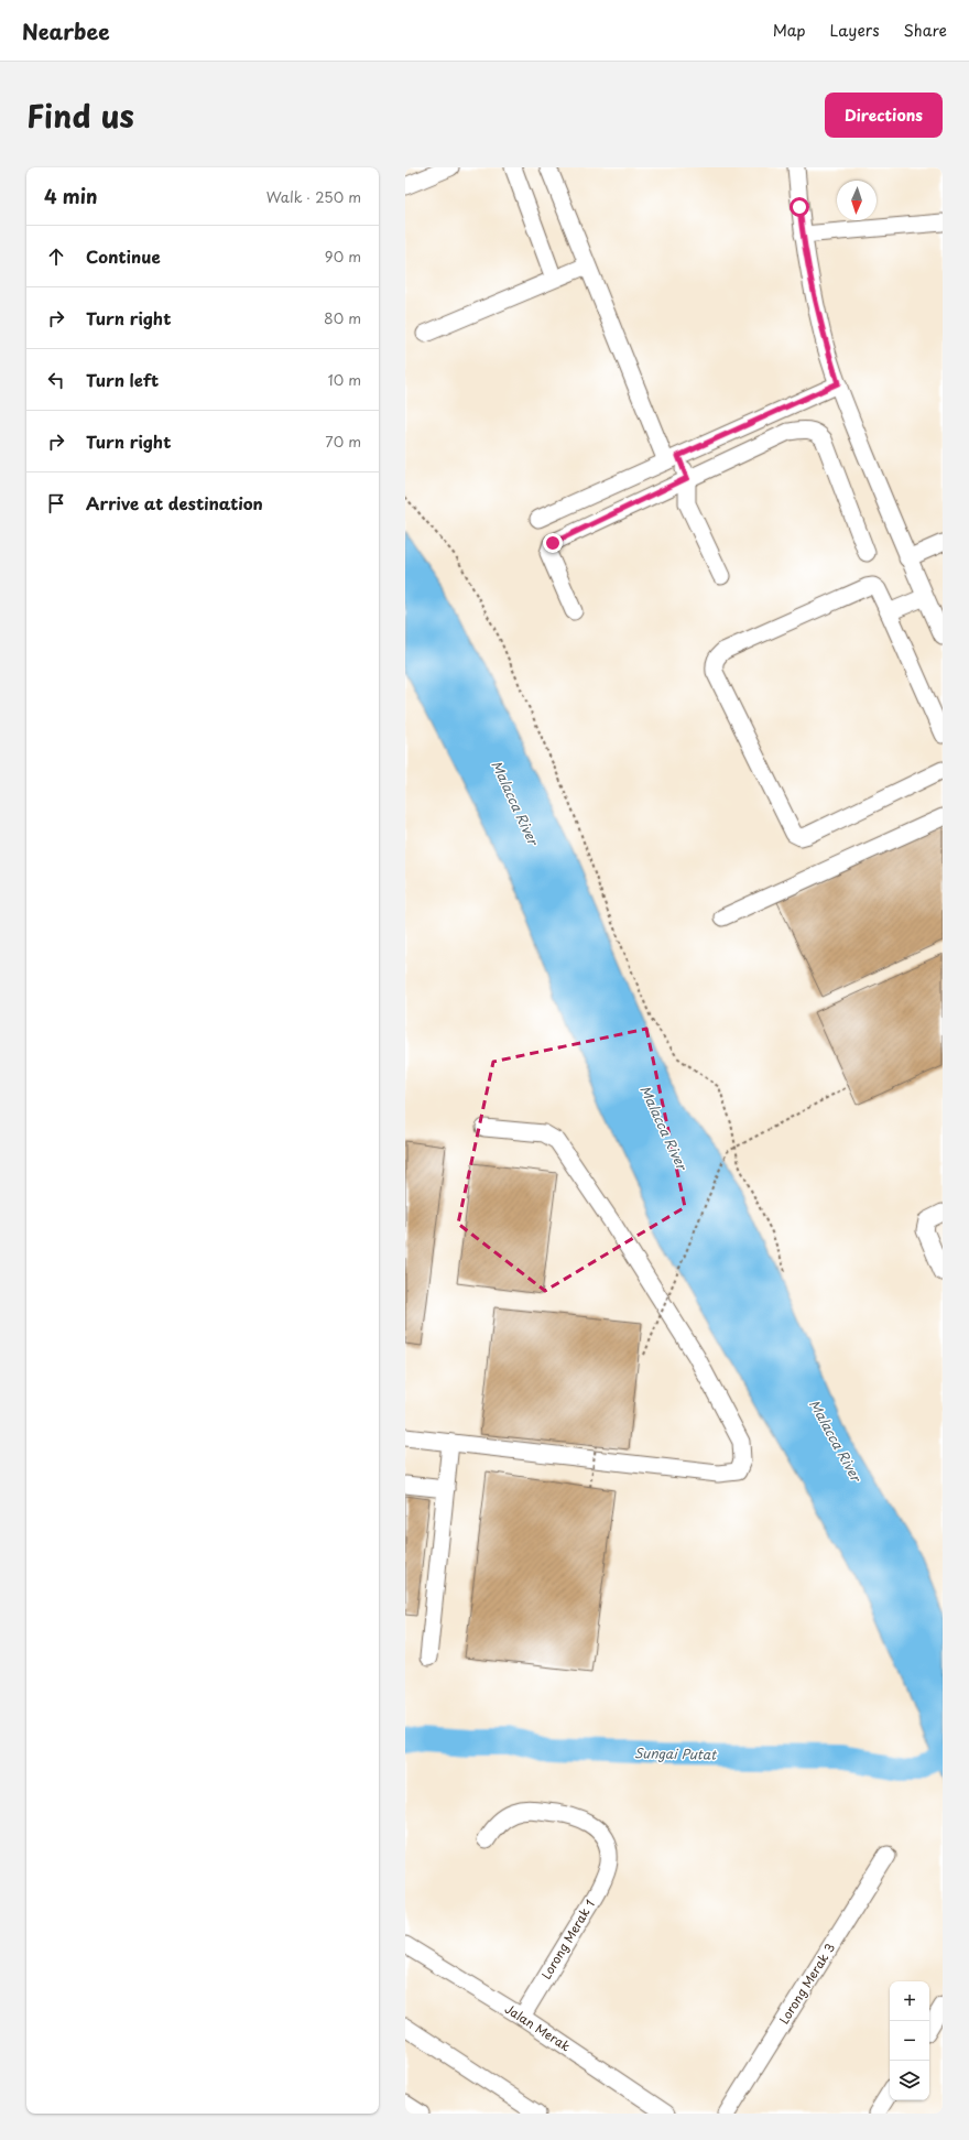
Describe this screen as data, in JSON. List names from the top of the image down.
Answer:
{
  "streets": {
    "street": ["Lorong Merak 1", "Lorong Merak 3", "Jalan Merak"]
  },
  "crossings": [
    ["Lorong Merak 1", "Jalan Merak"]
  ],
  "water": ["Malacca River", "Sungai Putat"],
  "north": "bottom",
  "page": {
    "header": "Nearbee",
    "nav": ["Map", "Layers", "Share"],
    "title": "Find us",
    "buttons": "Directions",
    "heading": ["4 min", "Walk · 250 m"],
    "list": [
      ["Continue", "90 m"],
      ["Turn right", "80 m"],
      ["Turn left", "10 m"],
      ["Turn right", "70 m"],
      "Arrive at destination"
    ],
    "map_buttons": ["+", "−"]
  }
}
